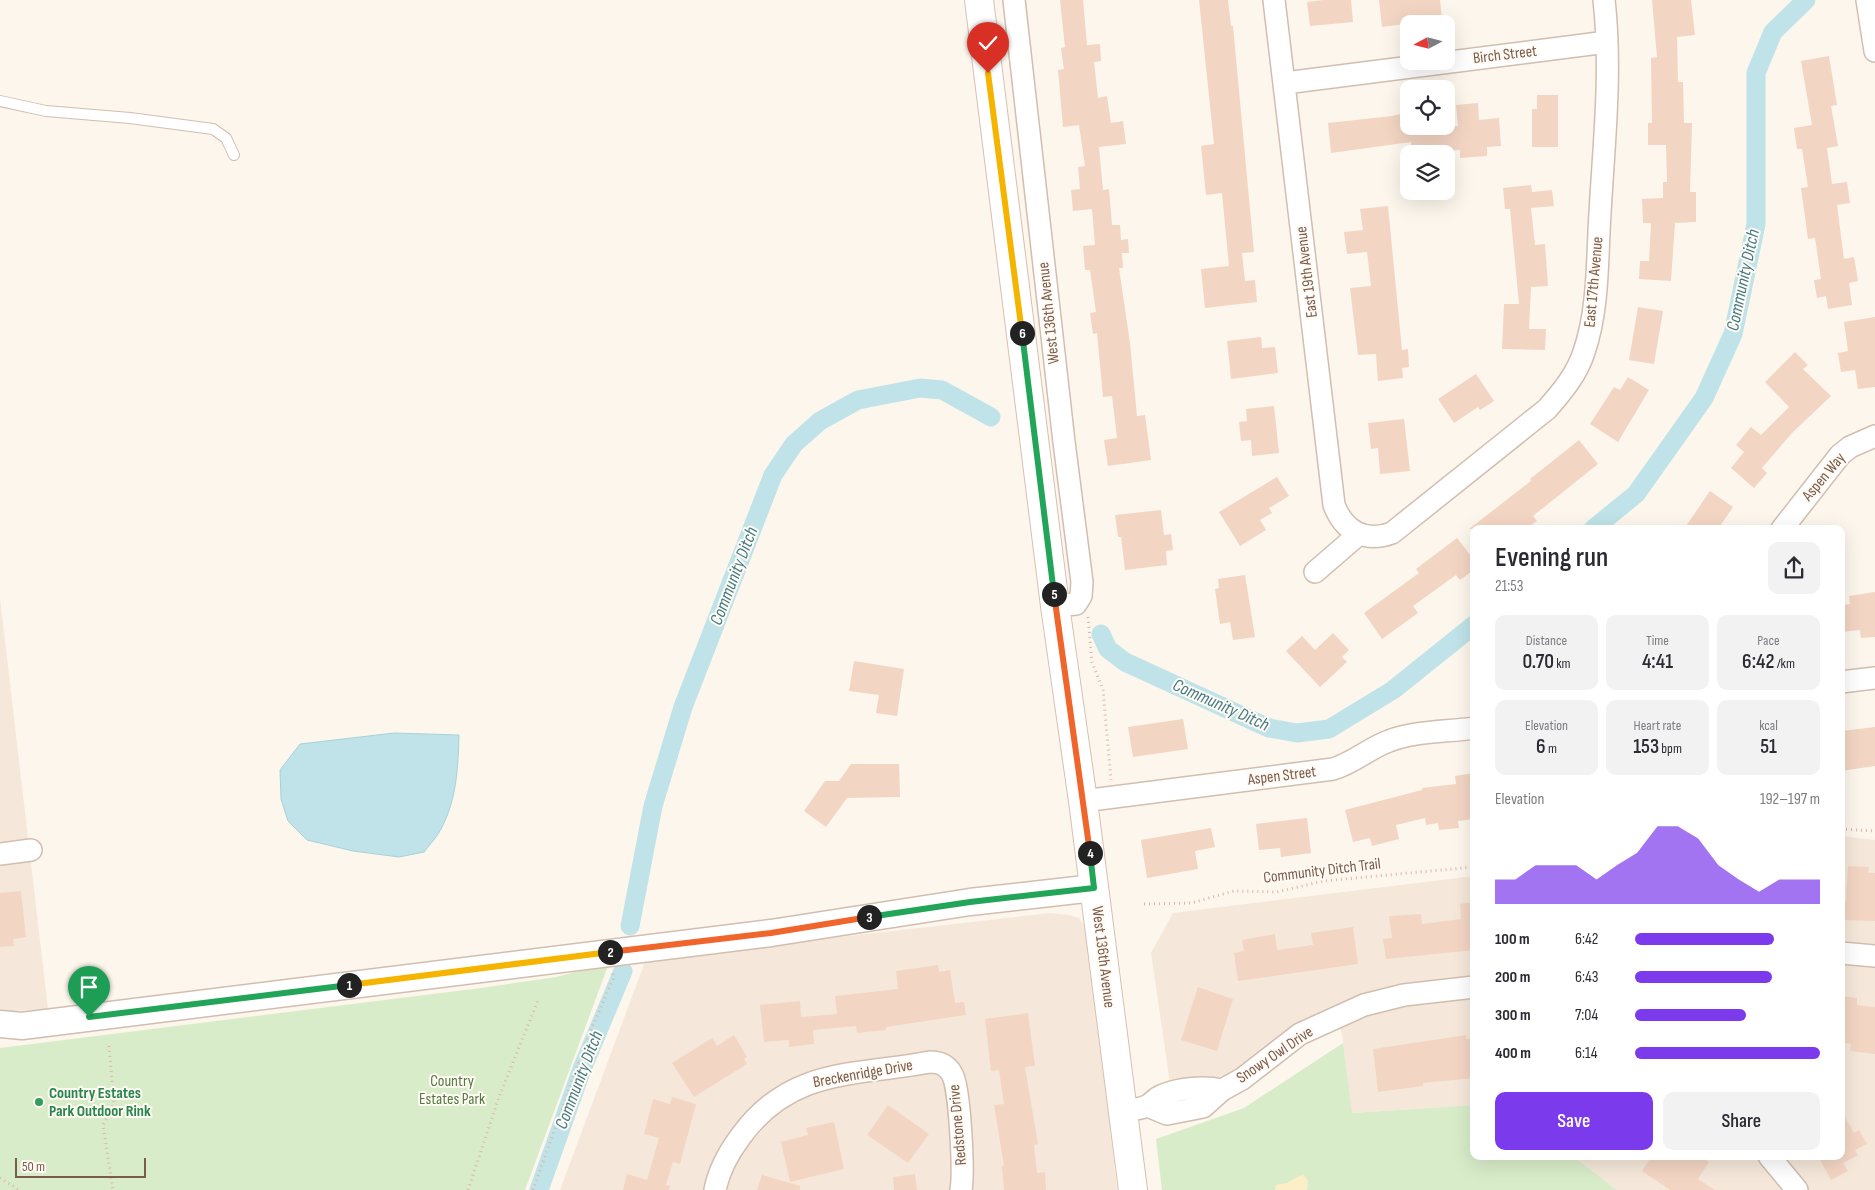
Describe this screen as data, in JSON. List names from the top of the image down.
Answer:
{
  "streets": {
    "main road": ["West 136th Avenue"],
    "street": [
      "Birch Street",
      "East 19th Avenue",
      "East 17th Avenue",
      "Aspen Way",
      "Aspen Street",
      "Snowy Owl Drive",
      "Breckenridge Drive",
      "Redstone Drive"
    ],
    "path": ["Community Ditch Trail"]
  },
  "crossings": [
    ["Birch Street", "East 19th Avenue"],
    ["Birch Street", "East 17th Avenue"],
    ["East 19th Avenue", "East 17th Avenue"],
    ["West 136th Avenue", "Aspen Street"],
    ["West 136th Avenue", "Snowy Owl Drive"],
    ["Breckenridge Drive", "Redstone Drive"]
  ],
  "water": ["Community Ditch"],
  "parks": ["Country Estates Park"],
  "places": ["Country Estates Park Outdoor Rink"],
  "scale_bar": "50 m",
  "north": "left",
  "page": {
    "pins": [
      "6",
      "5",
      "4",
      "3",
      "2",
      "1"
    ],
    "heading": ["Evening run", "21:53"],
    "stats": [
      ["Distance", "0.70 km"],
      ["Time", "4:41"],
      ["Pace", "6:42 /km"],
      ["Elevation", "6 m"],
      ["Heart rate", "153 bpm"],
      ["kcal", "51"]
    ],
    "chart": ["Elevation", "192–197 m"],
    "list": [
      {
        "name": "100 m",
        "note": "6:42"
      },
      {
        "name": "200 m",
        "note": "6:43"
      },
      {
        "name": "300 m",
        "note": "7:04"
      },
      {
        "name": "400 m",
        "note": "6:14"
      }
    ],
    "buttons": ["Save", "Share"],
    "scale": "50 m"
  }
}
